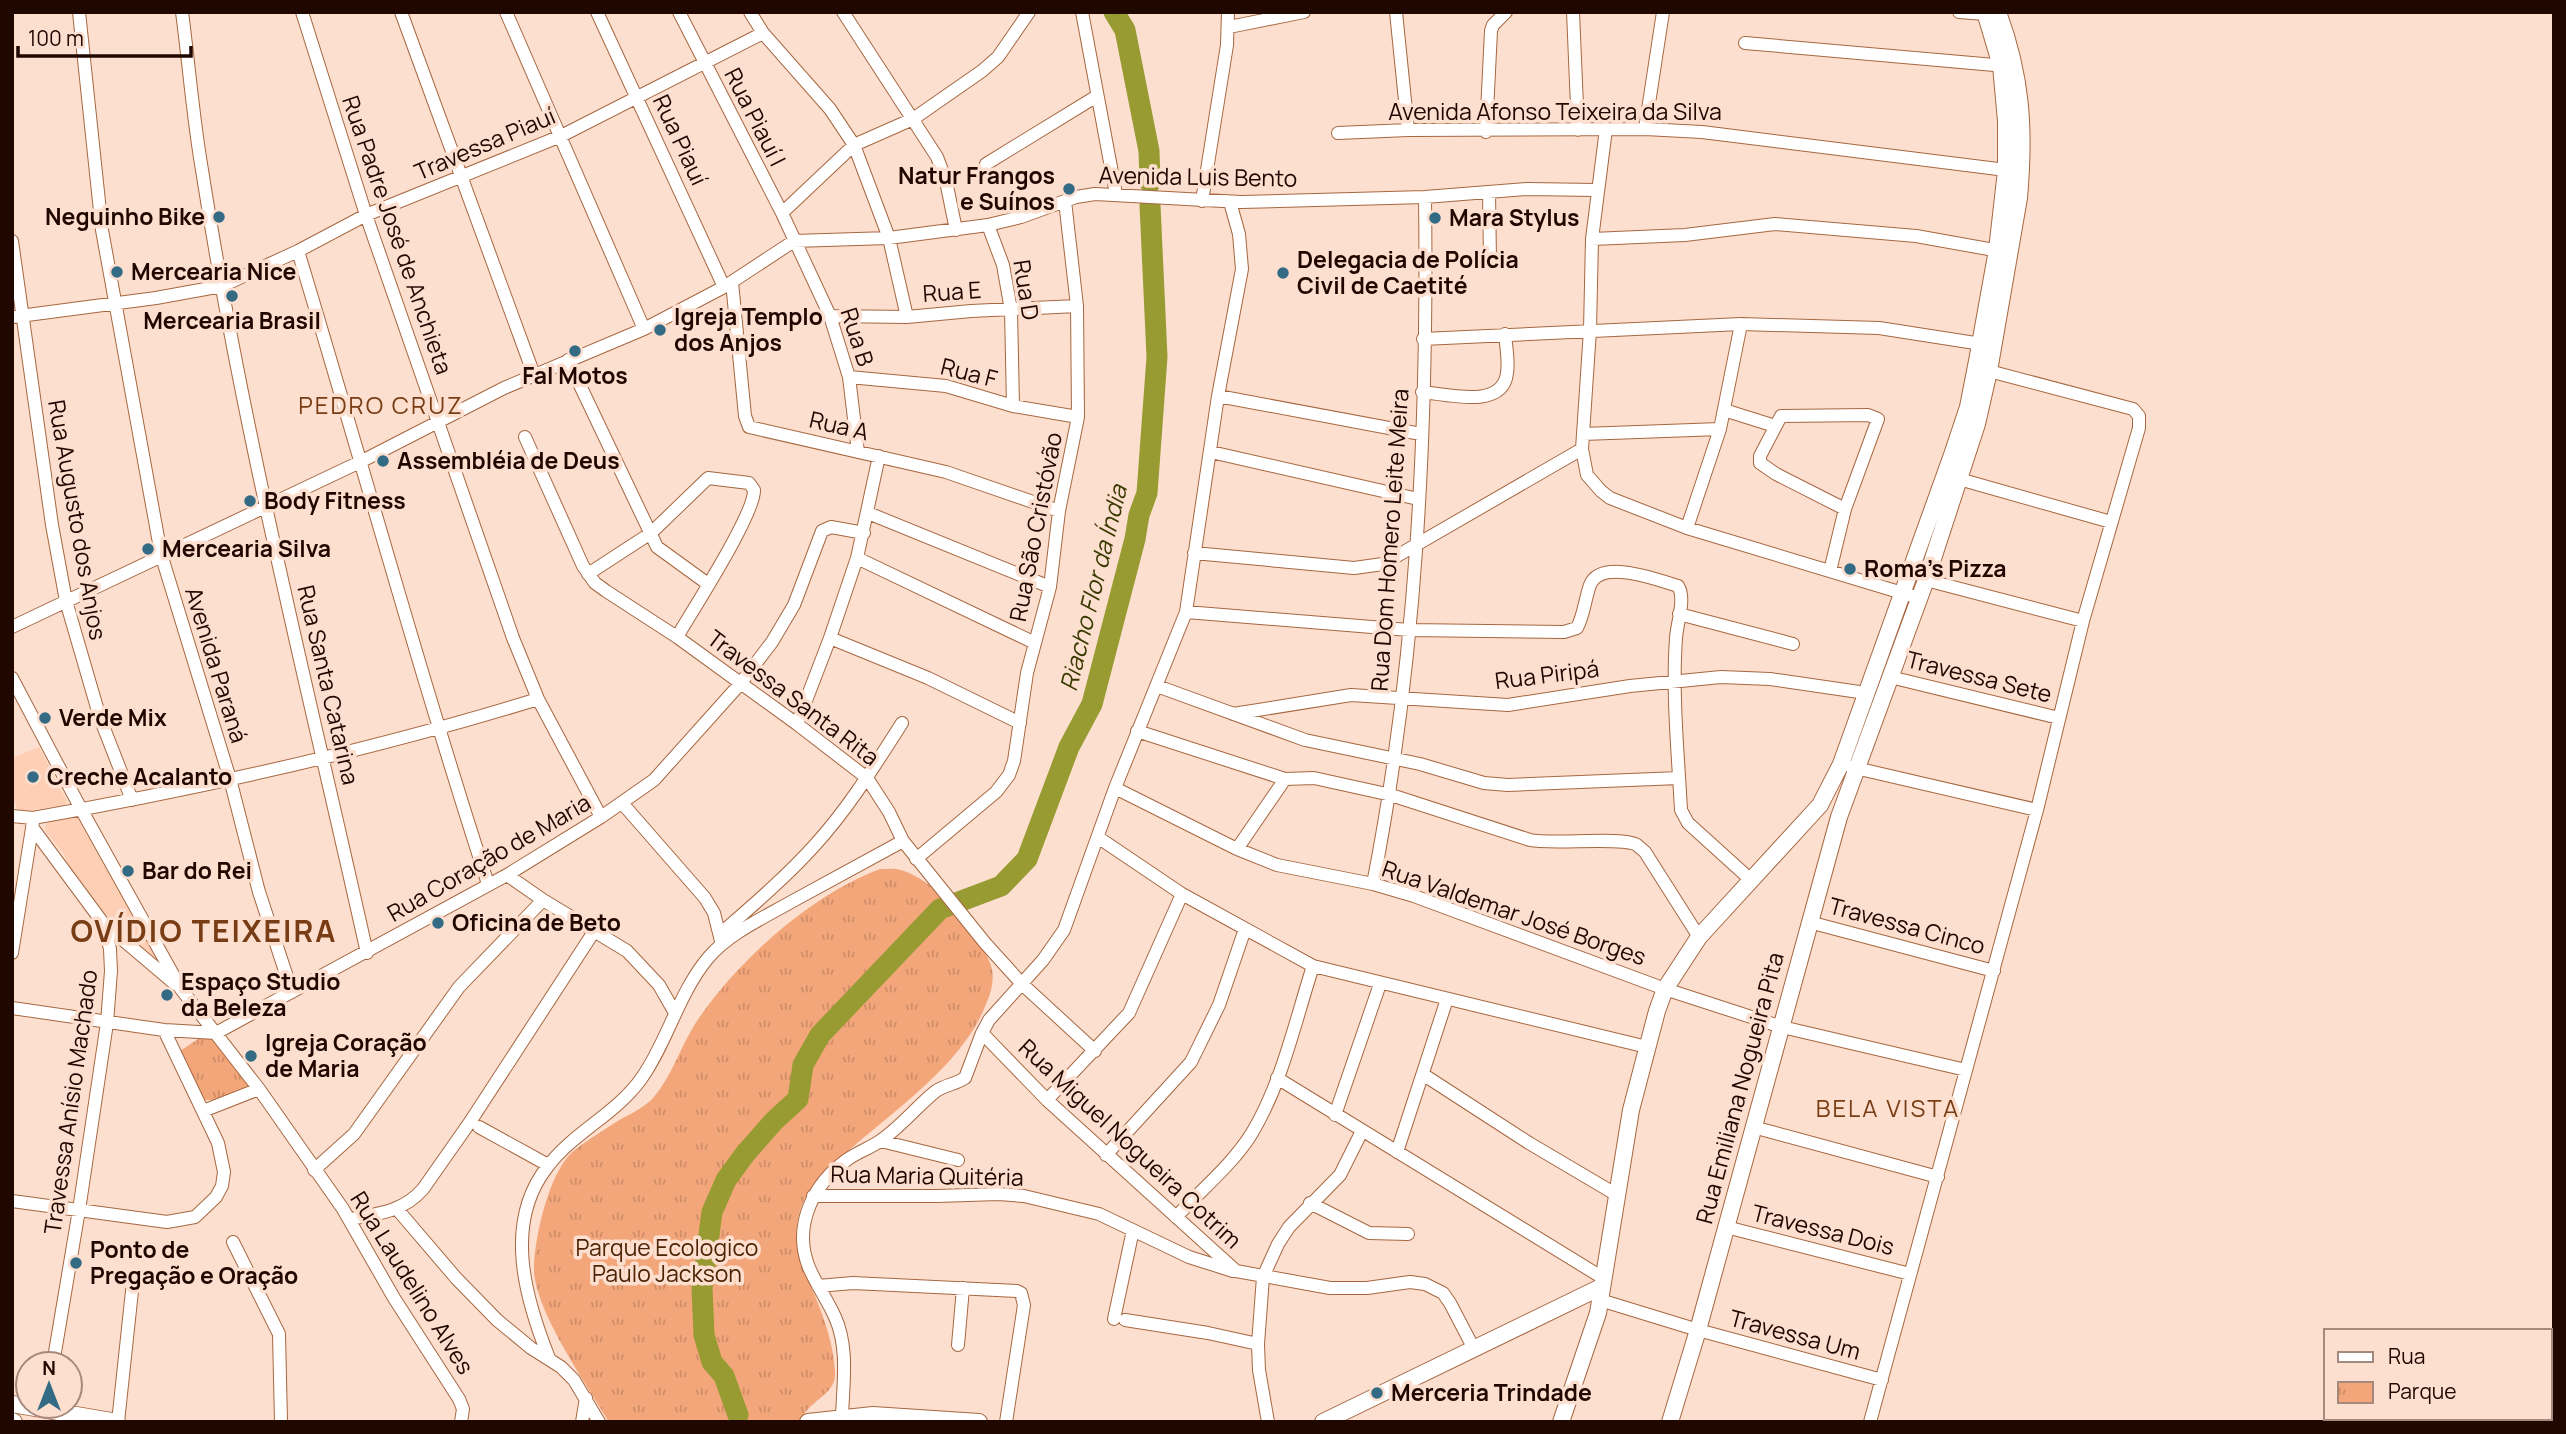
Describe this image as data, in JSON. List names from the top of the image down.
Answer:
{
  "streets": {
    "street": [
      "Avenida Afonso Teixeira da Silva",
      "Rua Piauí I",
      "Rua Piauí",
      "Travessa Piauí",
      "Avenida Luis Bento",
      "Rua Padre José de Anchieta",
      "Rua D",
      "Rua E",
      "Rua B",
      "Rua F",
      "Rua A",
      "Rua Augusto dos Anjos",
      "Rua São Cristóvão",
      "Rua Dom Homero Leite Meira",
      "Avenida Paraná",
      "Rua Piripá",
      "Travessa Sete",
      "Rua Santa Catarina",
      "Travessa Santa Rita",
      "Rua Coração de Maria",
      "Rua Valdemar José Borges",
      "Travessa Cinco",
      "Rua Emiliana Nogueira Pita",
      "Travessa Anísio Machado",
      "Rua Miguel Nogueira Cotrim",
      "Rua Maria Quitéria",
      "Travessa Dois",
      "Rua Laudelino Alves",
      "Travessa Um"
    ]
  },
  "crossings": [
    ["Rua Piauí I", "Travessa Piauí"],
    ["Rua Piauí I", "Avenida Luis Bento"],
    ["Rua Piauí I", "Rua B"],
    ["Rua Piauí", "Travessa Piauí"],
    ["Rua Piauí", "Rua A"],
    ["Travessa Piauí", "Rua Padre José de Anchieta"],
    ["Travessa Piauí", "Rua Augusto dos Anjos"],
    ["Travessa Piauí", "Avenida Paraná"],
    ["Travessa Piauí", "Rua Santa Catarina"],
    ["Avenida Luis Bento", "Rua D"],
    ["Avenida Luis Bento", "Rua B"],
    ["Avenida Luis Bento", "Rua São Cristóvão"],
    ["Avenida Luis Bento", "Rua Dom Homero Leite Meira"],
    ["Rua Padre José de Anchieta", "Rua Coração de Maria"],
    ["Rua D", "Rua E"],
    ["Rua D", "Rua F"],
    ["Rua E", "Rua B"],
    ["Rua E", "Rua São Cristóvão"],
    ["Rua B", "Rua F"],
    ["Rua B", "Rua A"],
    ["Rua F", "Rua São Cristóvão"],
    ["Rua A", "Rua São Cristóvão"],
    ["Rua São Cristóvão", "Travessa Santa Rita"],
    ["Rua Dom Homero Leite Meira", "Rua Piripá"],
    ["Rua Dom Homero Leite Meira", "Rua Valdemar José Borges"],
    ["Avenida Paraná", "Rua Coração de Maria"],
    ["Rua Santa Catarina", "Rua Coração de Maria"],
    ["Travessa Santa Rita", "Rua Coração de Maria"],
    ["Rua Coração de Maria", "Rua Laudelino Alves"],
    ["Rua Valdemar José Borges", "Rua Emiliana Nogueira Pita"],
    ["Travessa Cinco", "Rua Emiliana Nogueira Pita"],
    ["Rua Emiliana Nogueira Pita", "Travessa Dois"],
    ["Rua Emiliana Nogueira Pita", "Travessa Um"],
    ["Travessa Anísio Machado", "Rua Laudelino Alves"],
    ["Rua Miguel Nogueira Cotrim", "Rua Maria Quitéria"]
  ],
  "districts": ["PEDRO CRUZ", "OVÍDIO TEIXEIRA", "BELA VISTA"],
  "water": ["Riacho Flor da Índia"],
  "parks": ["Parque Ecologico Paulo Jackson"],
  "places": [
    "Natur Frangos e Suínos",
    "Neguinho Bike",
    "Mara Stylus",
    "Mercearia Nice",
    "Delegacia de Polícia Civil de Caetité",
    "Mercearia Brasil",
    "Igreja Templo dos Anjos",
    "Fal Motos",
    "Assembléia de Deus",
    "Body Fitness",
    "Mercearia Silva",
    "Roma's Pizza",
    "Verde Mix",
    "Creche Acalanto",
    "Bar do Rei",
    "Oficina de Beto",
    "Espaço Studio da Beleza",
    "Igreja Coração de Maria",
    "Ponto de Pregação e Oração",
    "Merceria Trindade"
  ],
  "legend": ["Rua", "Parque"],
  "scale_bar": "100 m",
  "north": "top"
}
